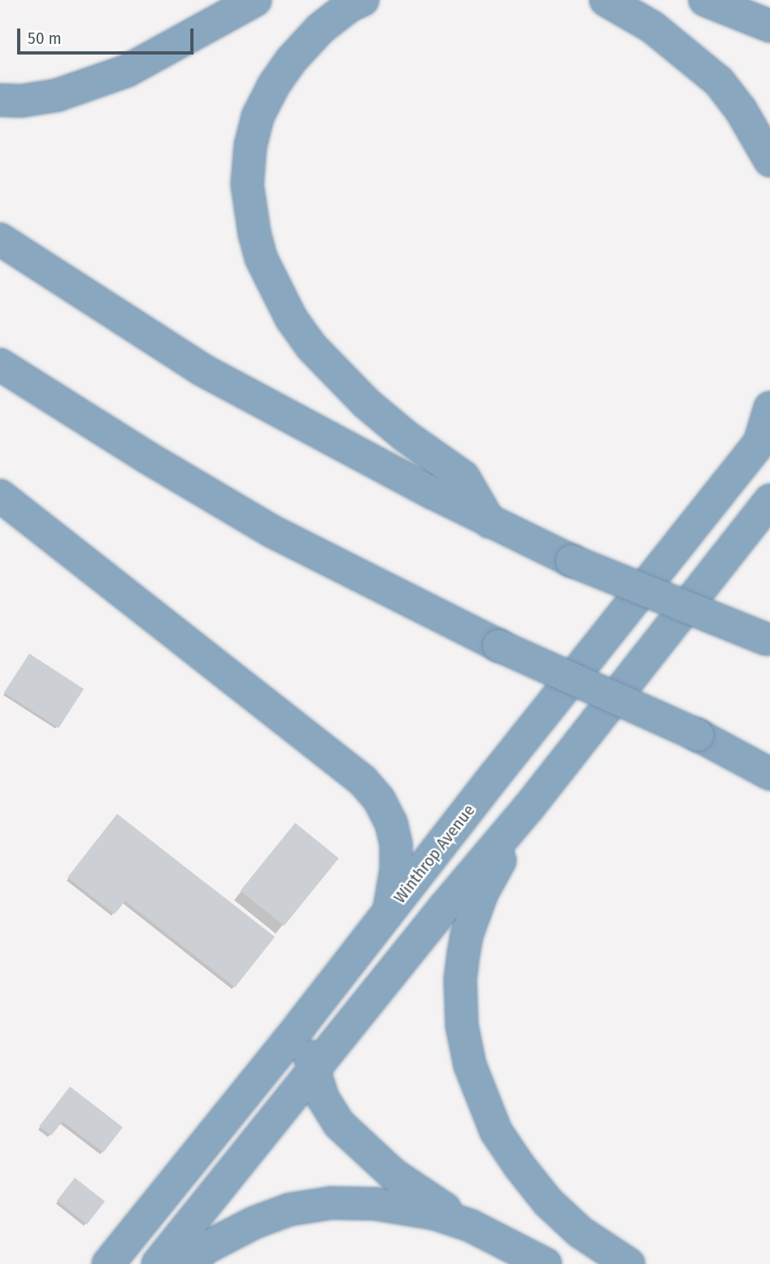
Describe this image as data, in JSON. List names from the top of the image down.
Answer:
{
  "streets": {
    "highway": ["Winthrop Avenue"]
  },
  "scale_bar": "50 m"
}
